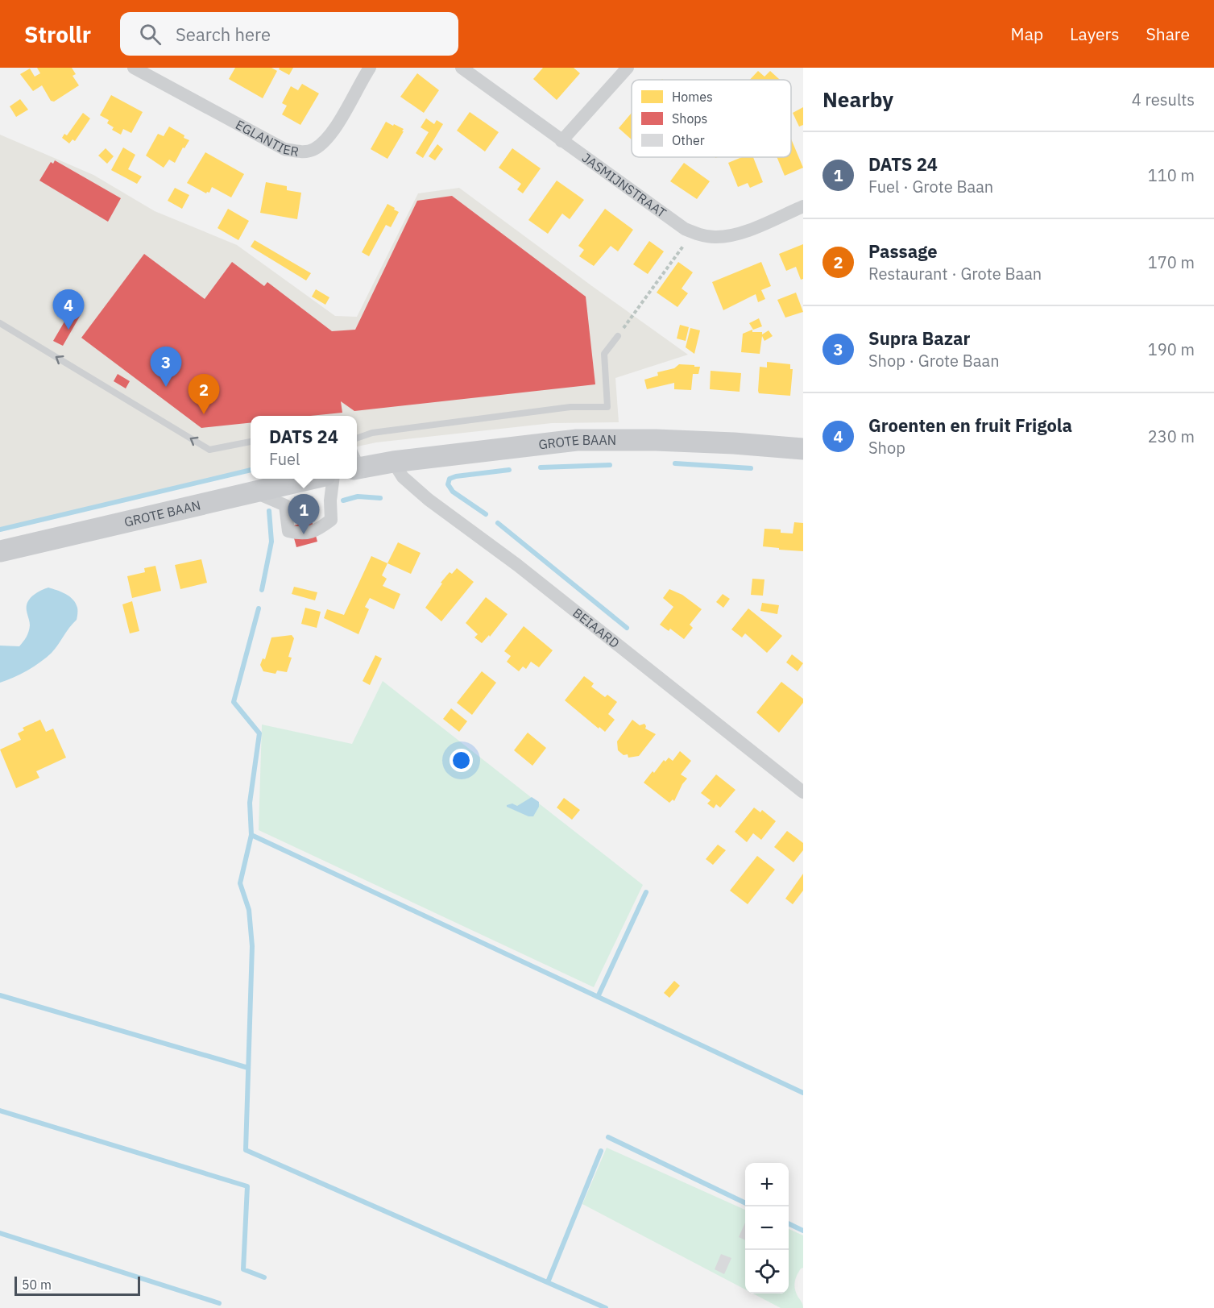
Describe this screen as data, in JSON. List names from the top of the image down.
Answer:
{
  "streets": {
    "main road": ["GROTE BAAN"],
    "street": ["EGLANTIER", "JASMIJNSTRAAT", "BEIAARD"]
  },
  "crossings": [
    ["GROTE BAAN", "BEIAARD"]
  ],
  "legend": ["Homes", "Shops", "Other"],
  "scale_bar": "50 m",
  "page": {
    "header": "Strollr",
    "search": "Search here",
    "nav": ["Map", "Layers", "Share"],
    "heading": ["Nearby", "4 results"],
    "list": [
      {
        "mark": "1",
        "name": "DATS 24",
        "note": "Fuel · Grote Baan",
        "value": "110 m"
      },
      {
        "mark": "2",
        "name": "Passage",
        "note": "Restaurant · Grote Baan",
        "value": "170 m"
      },
      {
        "mark": "3",
        "name": "Supra Bazar",
        "note": "Shop · Grote Baan",
        "value": "190 m"
      },
      {
        "mark": "4",
        "name": "Groenten en fruit Frigola",
        "note": "Shop",
        "value": "230 m"
      }
    ],
    "pins": [
      "4",
      "3",
      "2",
      "1"
    ],
    "popup": ["DATS 24", "Fuel"],
    "map_buttons": ["+", "−"],
    "scale": "50 m"
  }
}
